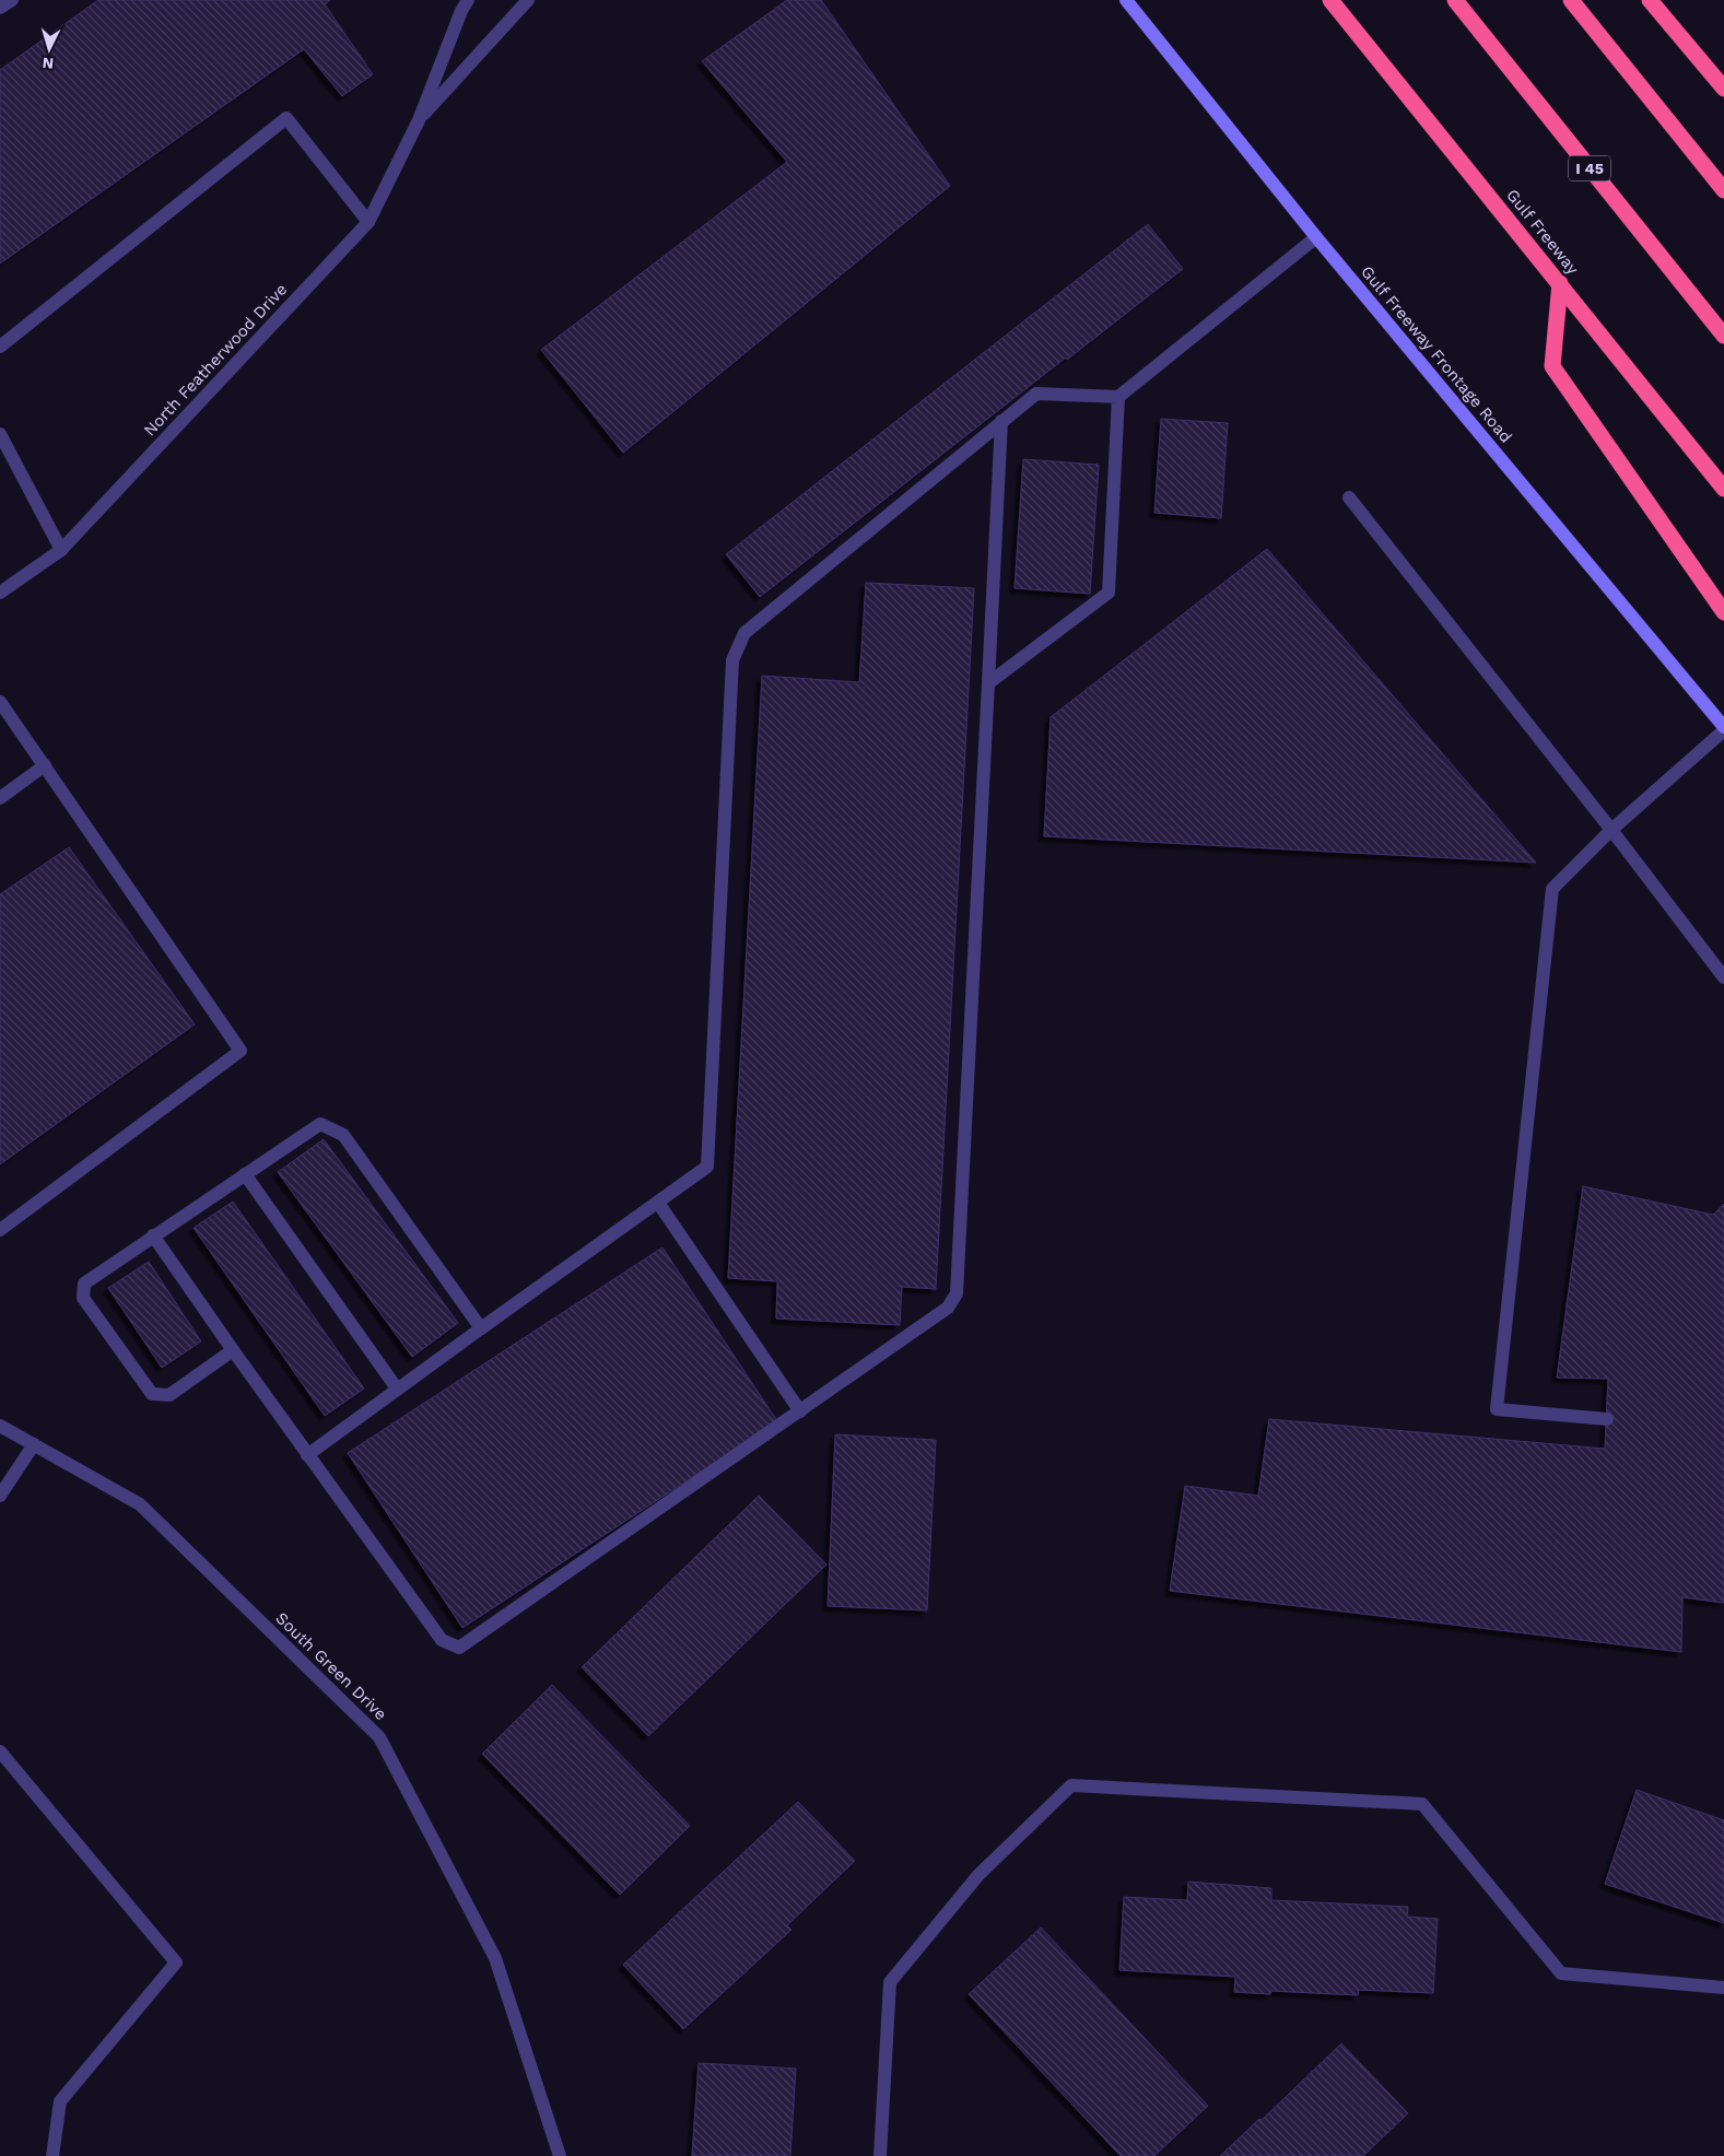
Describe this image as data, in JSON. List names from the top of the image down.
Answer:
{
  "streets": {
    "highway": ["I 45", "Gulf Freeway"],
    "main road": ["Gulf Freeway Frontage Road"],
    "street": ["North Featherwood Drive", "South Green Drive"]
  },
  "north": "bottom"
}
